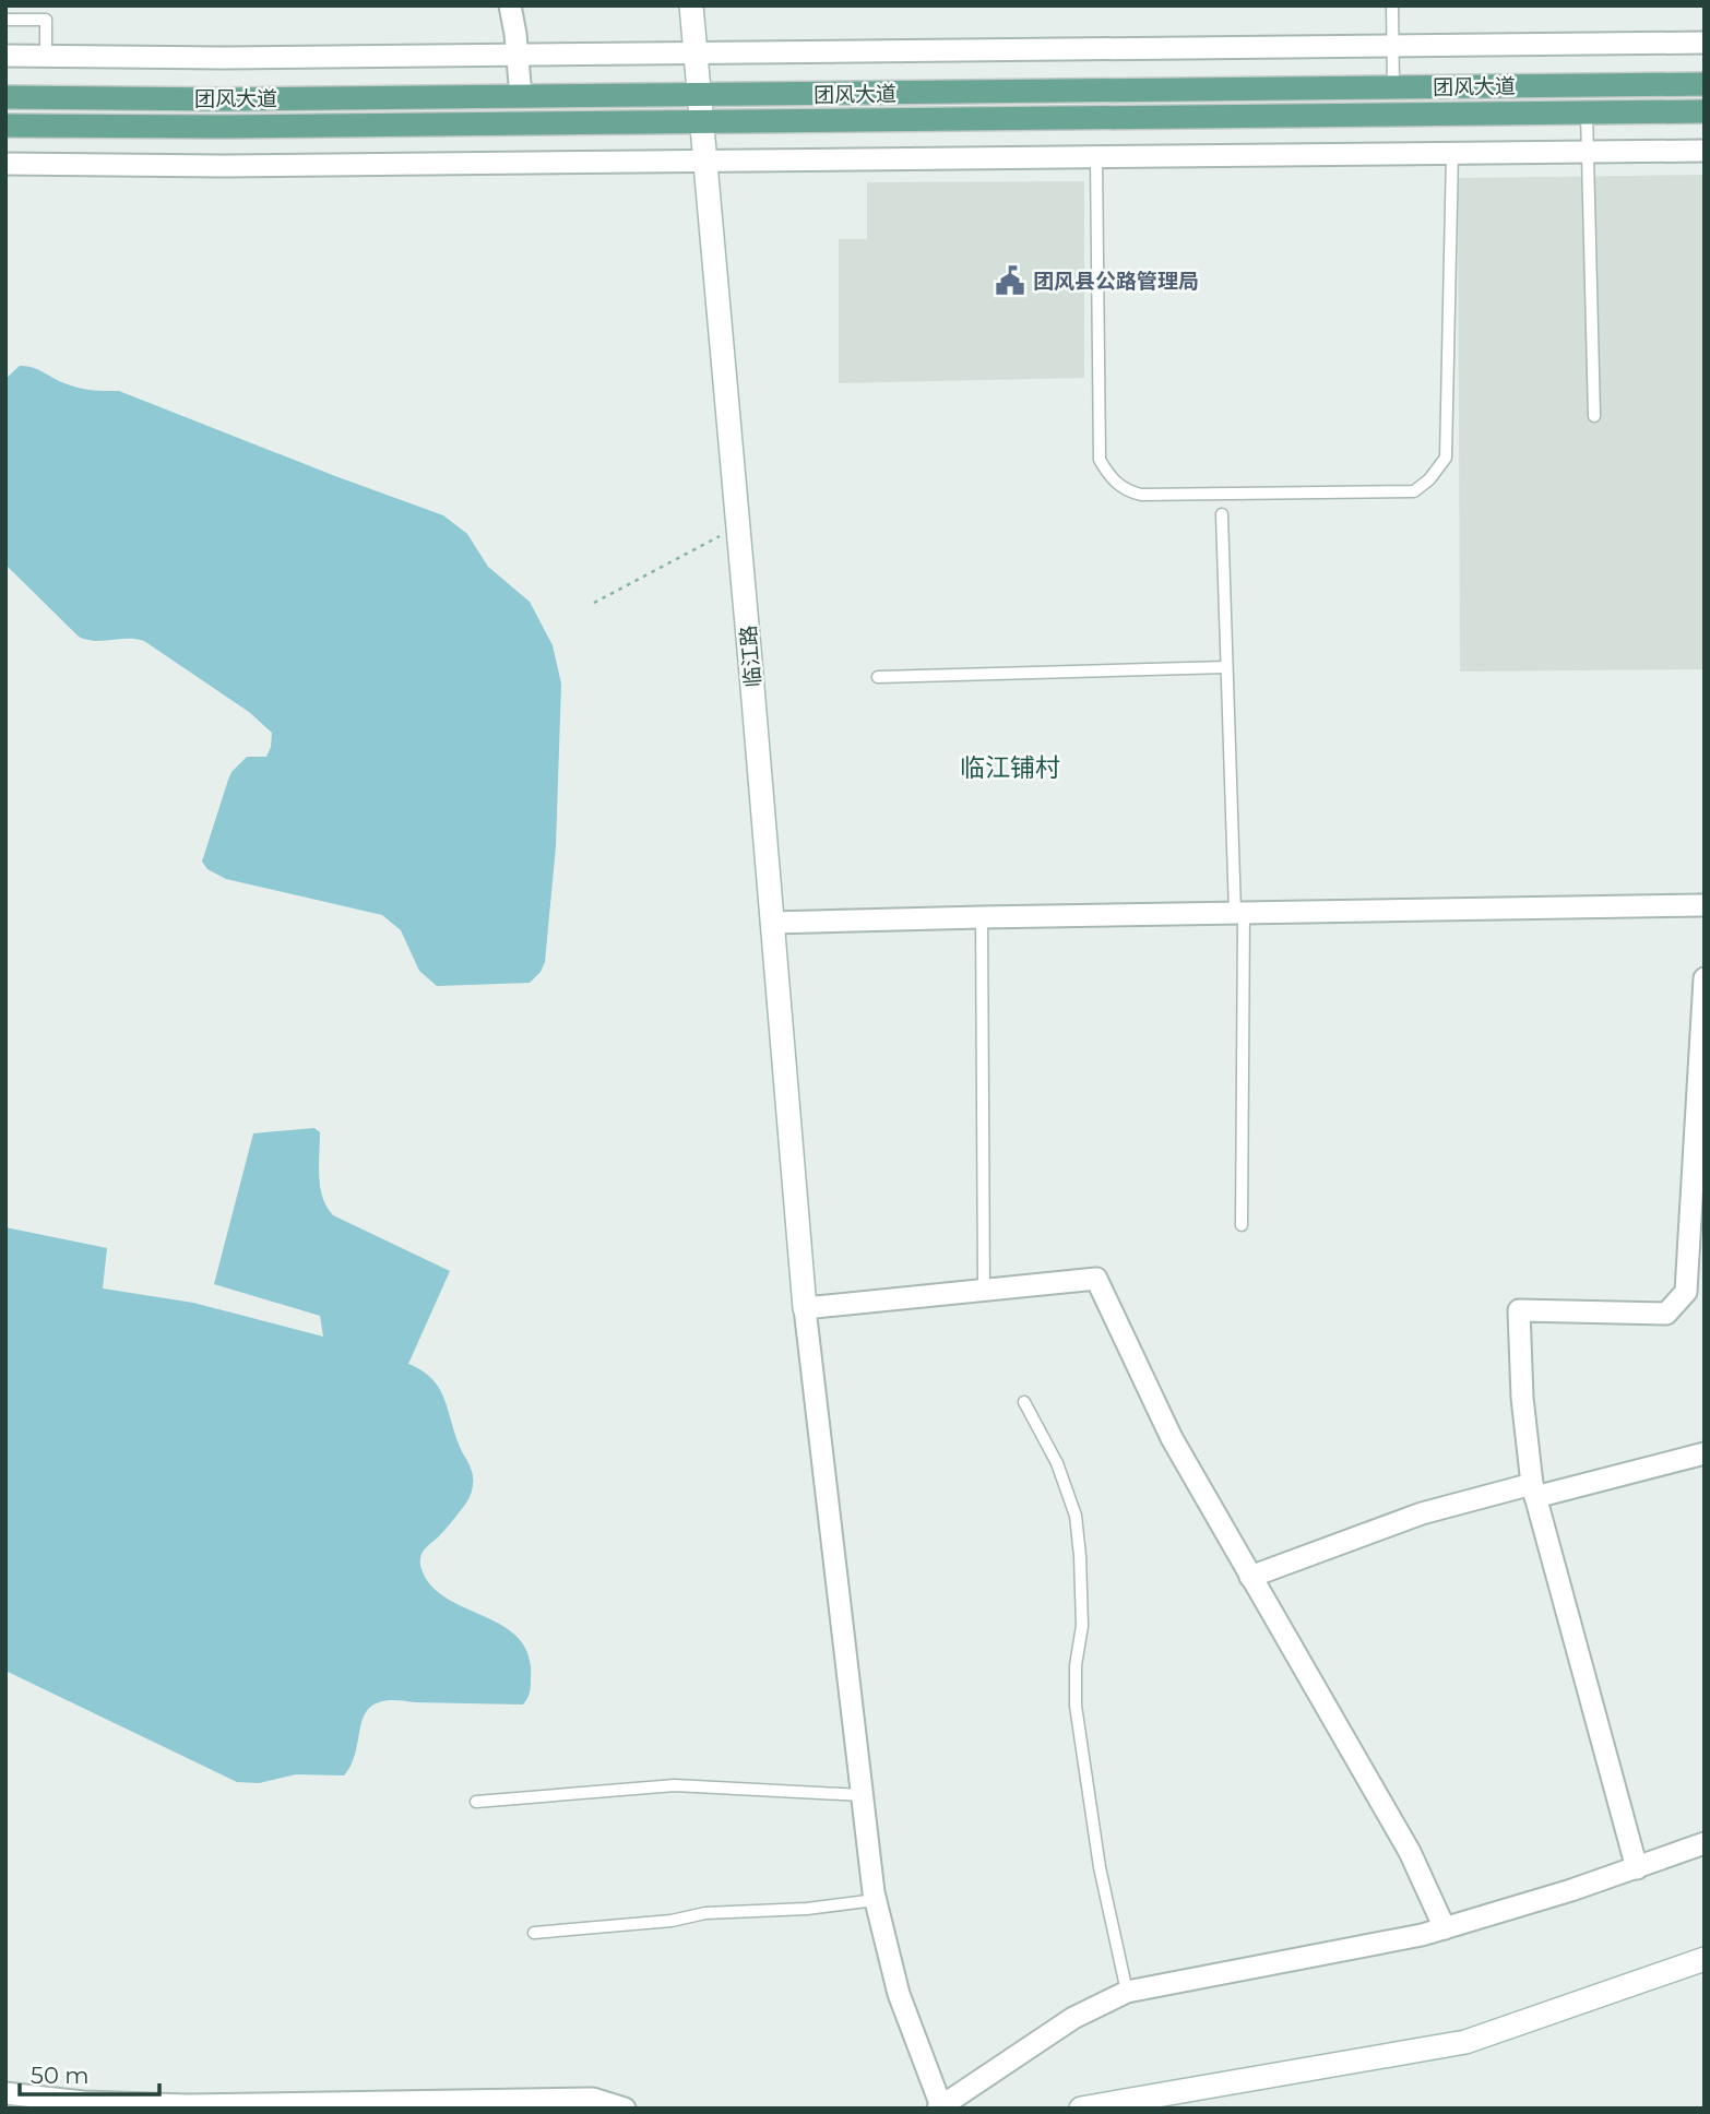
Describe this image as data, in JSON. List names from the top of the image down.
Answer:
{
  "streets": {
    "main road": ["团风大道"],
    "street": ["临江路"]
  },
  "crossings": [
    ["团风大道", "临江路"]
  ],
  "districts": ["临江铺村"],
  "places": {
    "public building": ["团风县公路管理局"]
  },
  "scale_bar": "50 m"
}
